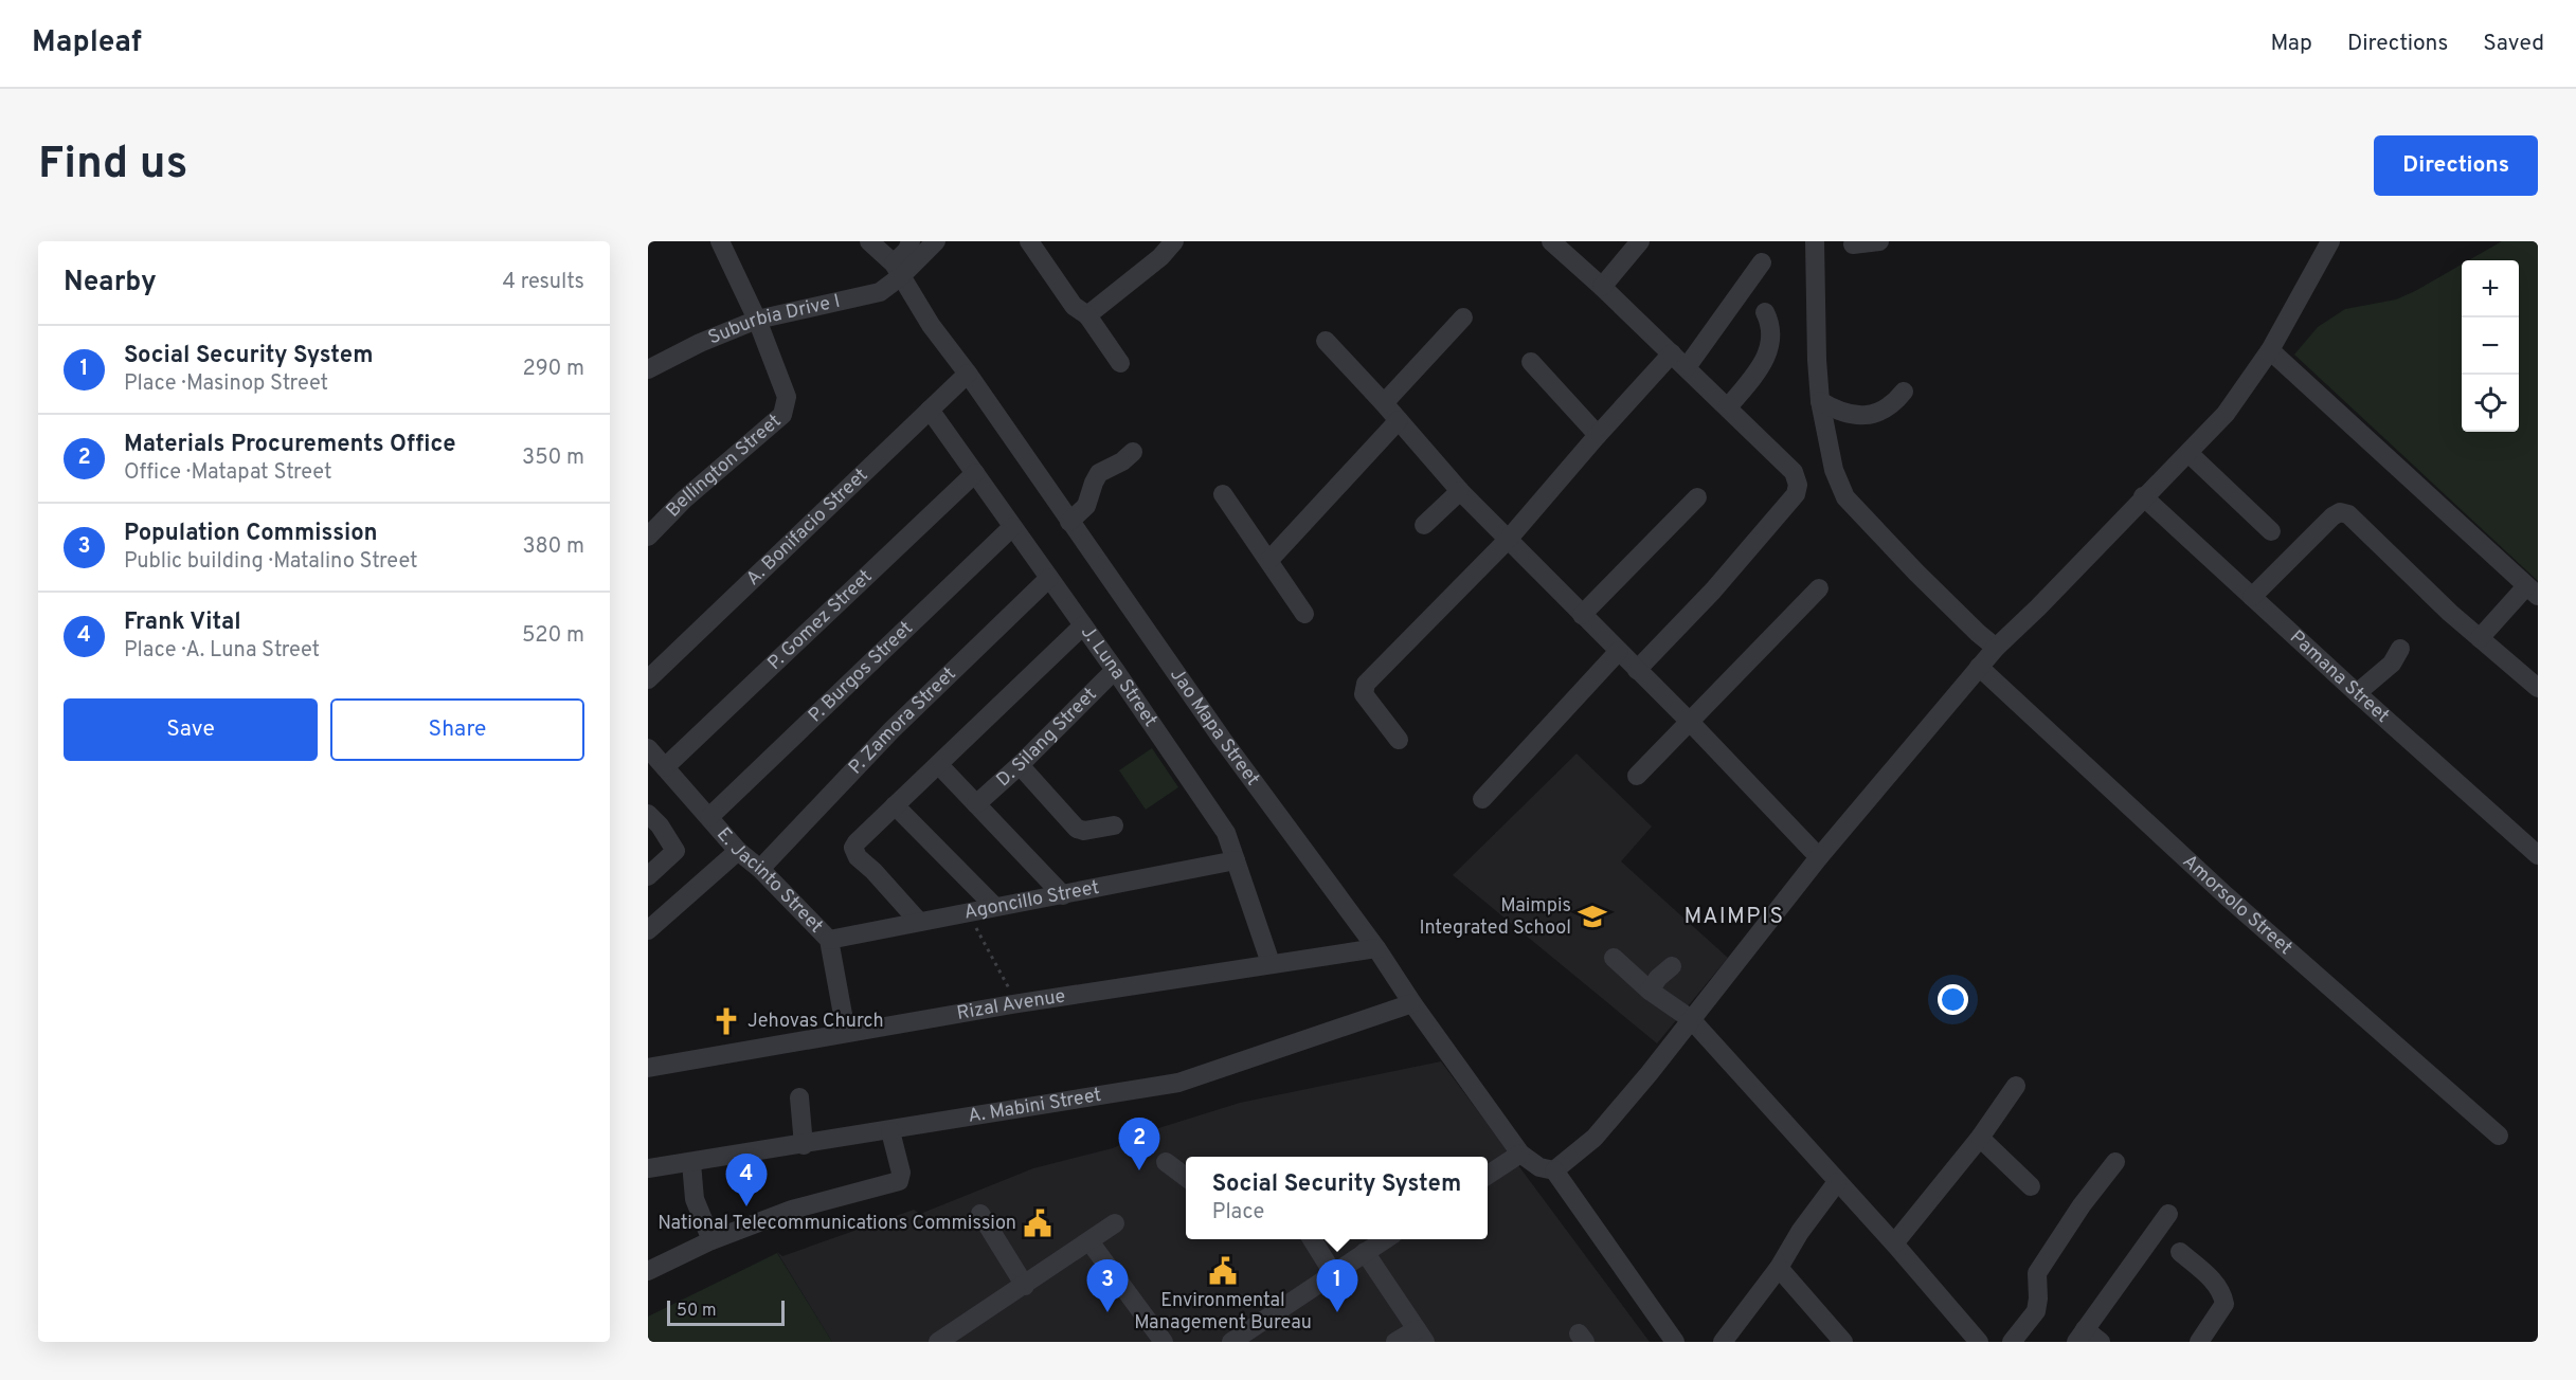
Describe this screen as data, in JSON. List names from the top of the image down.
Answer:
{
  "streets": {
    "street": [
      "Suburbia Drive I",
      "Bellington Street",
      "A. Bonifacio Street",
      "P. Gomez Street",
      "P. Burgos Street",
      "J. Luna Street",
      "Pamana Street",
      "P. Zamora Street",
      "Jao Mapa Street",
      "D. Silang Street",
      "E. Jacinto Street",
      "Agoncillo Street",
      "Amorsolo Street",
      "Rizal Avenue",
      "A. Mabini Street"
    ]
  },
  "crossings": [
    ["Suburbia Drive I", "Bellington Street"],
    ["Suburbia Drive I", "Jao Mapa Street"],
    ["A. Bonifacio Street", "J. Luna Street"],
    ["A. Bonifacio Street", "Jao Mapa Street"],
    ["P. Gomez Street", "J. Luna Street"],
    ["P. Gomez Street", "E. Jacinto Street"],
    ["P. Burgos Street", "J. Luna Street"],
    ["P. Burgos Street", "E. Jacinto Street"],
    ["J. Luna Street", "P. Zamora Street"],
    ["J. Luna Street", "D. Silang Street"],
    ["J. Luna Street", "Agoncillo Street"],
    ["J. Luna Street", "Rizal Avenue"],
    ["P. Zamora Street", "E. Jacinto Street"],
    ["Jao Mapa Street", "Rizal Avenue"],
    ["Jao Mapa Street", "A. Mabini Street"],
    ["E. Jacinto Street", "Agoncillo Street"],
    ["E. Jacinto Street", "Rizal Avenue"]
  ],
  "districts": ["MAIMPIS"],
  "places": {
    "school or university": ["Maimpis Integrated School"],
    "church": ["Jehovas Church"],
    "public building": ["National Telecommunications Commission", "Environmental Management Bureau"]
  },
  "scale_bar": "50 m",
  "page": {
    "header": "Mapleaf",
    "nav": ["Map", "Directions", "Saved"],
    "buttons": [
      "Directions",
      ["Save", "Share"]
    ],
    "title": "Find us",
    "heading": ["Nearby", "4 results"],
    "map_buttons": ["+", "−"],
    "list": [
      {
        "mark": "1",
        "name": "Social Security System",
        "note": "Place · Masinop Street",
        "value": "290 m"
      },
      {
        "mark": "2",
        "name": "Materials Procurements Office",
        "note": "Office · Matapat Street",
        "value": "350 m"
      },
      {
        "mark": "3",
        "name": "Population Commission",
        "note": "Public building · Matalino Street",
        "value": "380 m"
      },
      {
        "mark": "4",
        "name": "Frank Vital",
        "note": "Place · A. Luna Street",
        "value": "520 m"
      }
    ],
    "pins": [
      "2",
      "4",
      "1",
      "3"
    ],
    "popup": ["Social Security System", "Place"],
    "scale": "50 m"
  }
}
